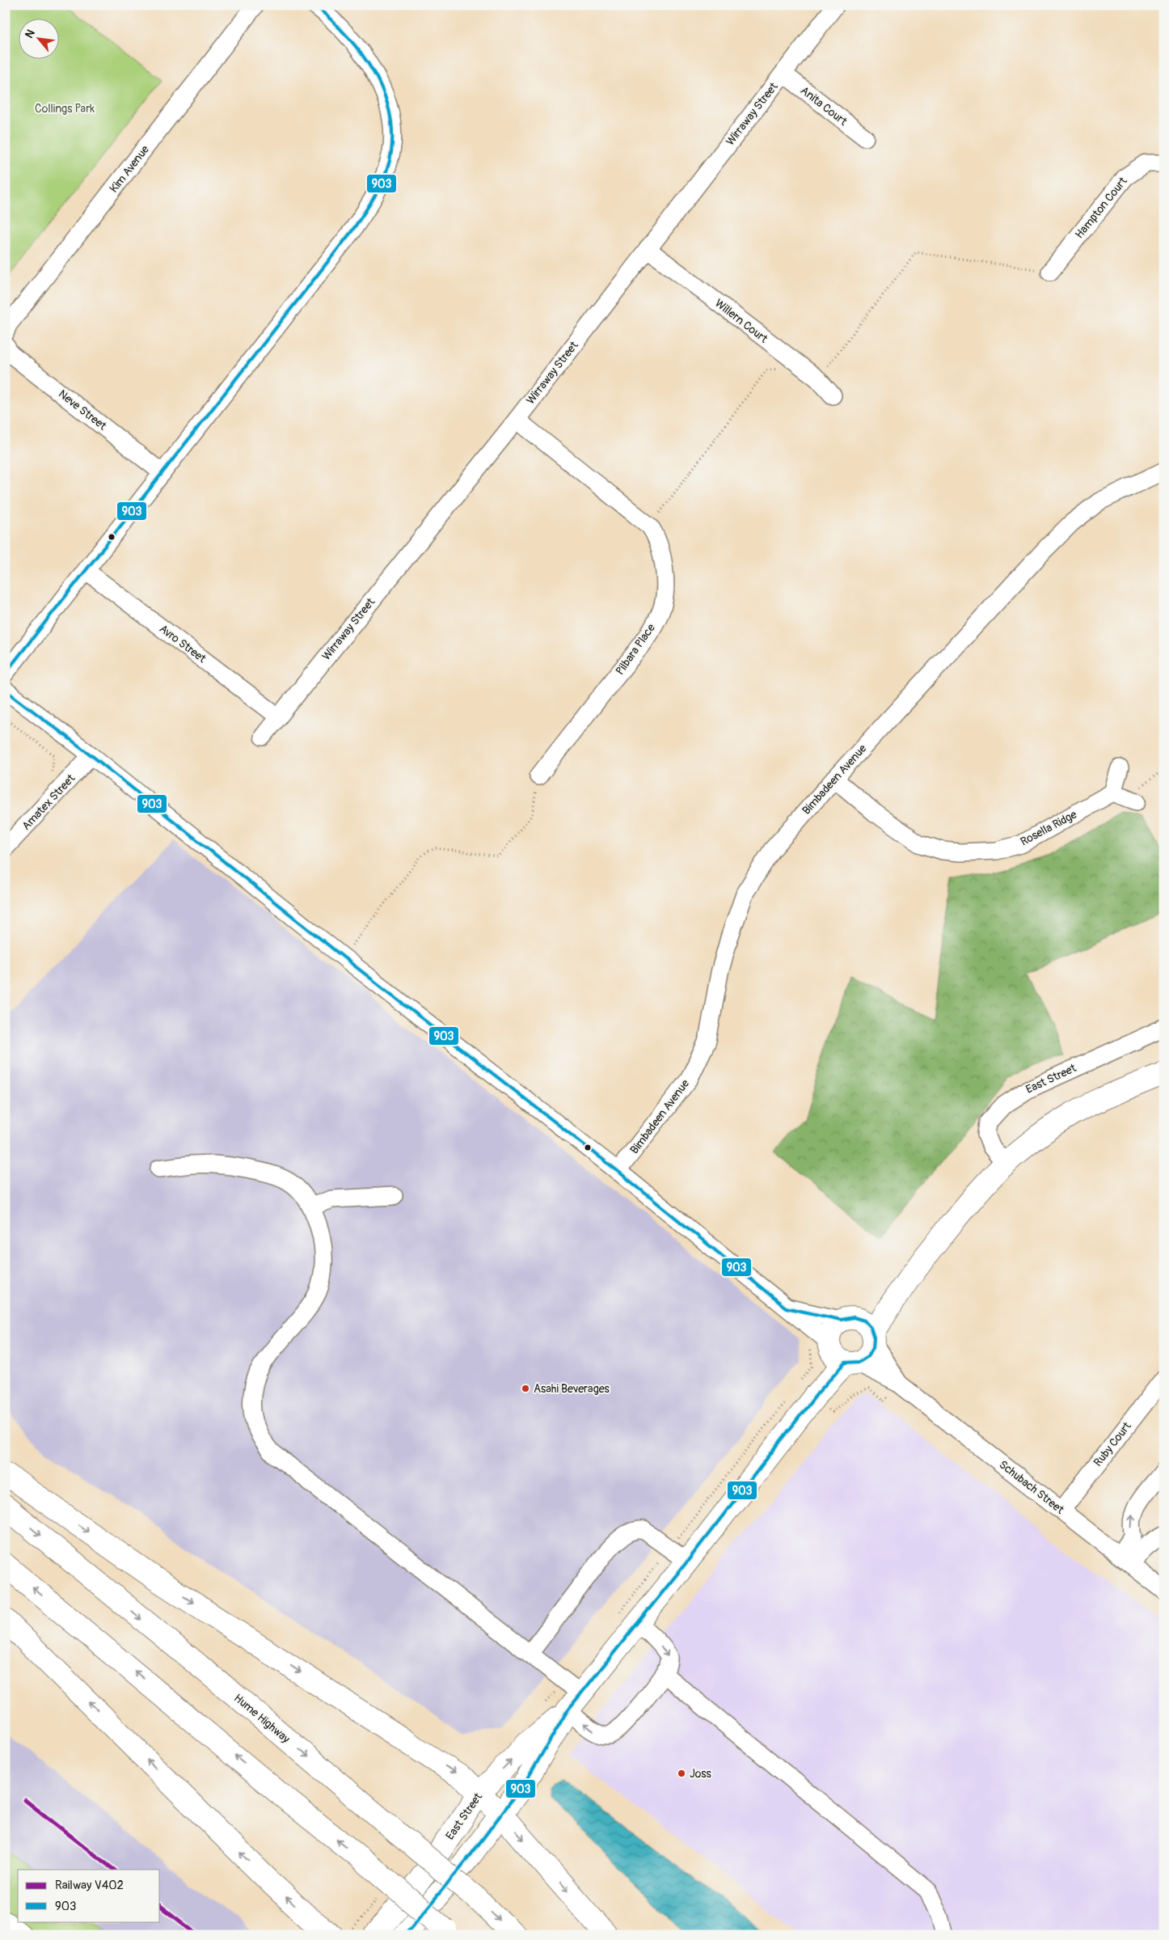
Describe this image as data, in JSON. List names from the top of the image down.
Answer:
{
  "streets": {
    "main road": ["East Street", "Hume Highway"],
    "street": [
      "Anita Court",
      "Wirraway Street",
      "Kim Avenue",
      "Hampton Court",
      "Willern Court",
      "Neve Street",
      "Avro Street",
      "Pilbara Place",
      "Bimbadeen Avenue",
      "Amatex Street",
      "Rosella Ridge",
      "Ruby Court",
      "Schubach Street"
    ]
  },
  "crossings": [
    ["Anita Court", "Wirraway Street"],
    ["Wirraway Street", "Willern Court"],
    ["Wirraway Street", "Avro Street"],
    ["Wirraway Street", "Pilbara Place"],
    ["Bimbadeen Avenue", "Rosella Ridge"],
    ["Bimbadeen Avenue", "Schubach Street"],
    ["Amatex Street", "Schubach Street"],
    ["East Street", "Schubach Street"],
    ["Ruby Court", "Schubach Street"]
  ],
  "parks": ["Collings Park"],
  "places": ["Asahi Beverages", "Joss"],
  "lines": ["transit line 903", "rail line V402"],
  "legend": ["Railway V402", "903"],
  "north": "top left"
}
